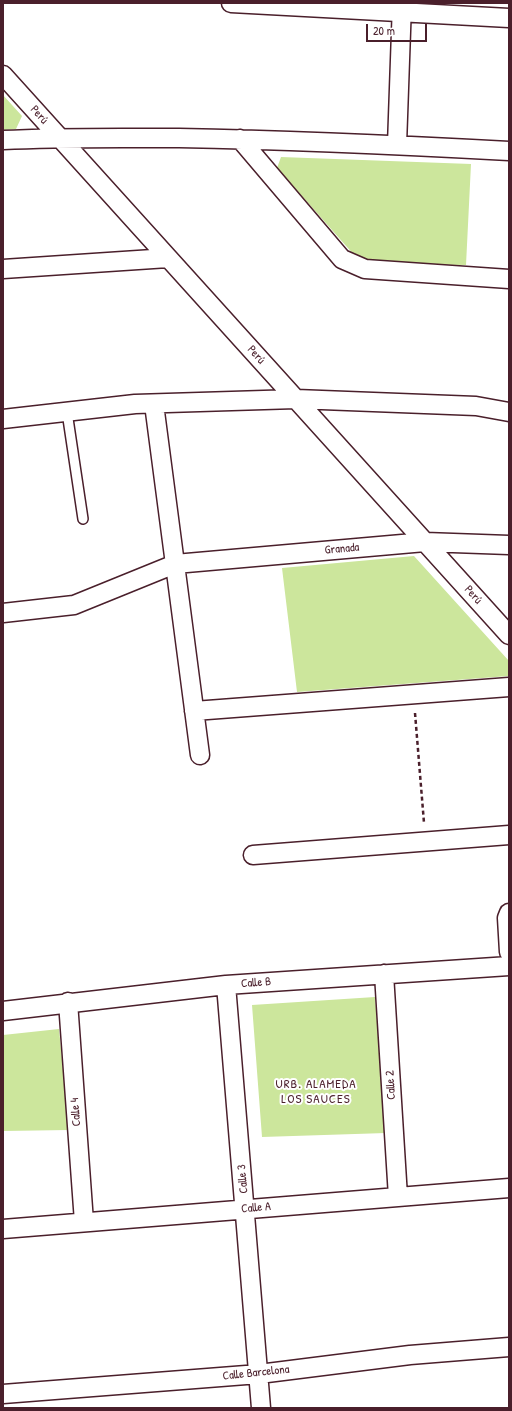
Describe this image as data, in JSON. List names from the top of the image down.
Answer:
{
  "streets": {
    "street": [
      "Perú",
      "Granada",
      "Calle B",
      "Calle 2",
      "Calle 4",
      "Calle 3",
      "Calle A",
      "Calle Barcelona"
    ]
  },
  "crossings": [
    ["Perú", "Granada"],
    ["Calle B", "Calle 2"],
    ["Calle B", "Calle 4"],
    ["Calle B", "Calle 3"],
    ["Calle 2", "Calle A"],
    ["Calle 4", "Calle A"],
    ["Calle 3", "Calle A"],
    ["Calle 3", "Calle Barcelona"]
  ],
  "districts": ["URB. ALAMEDA LOS SAUCES"],
  "scale_bar": "20 m"
}
